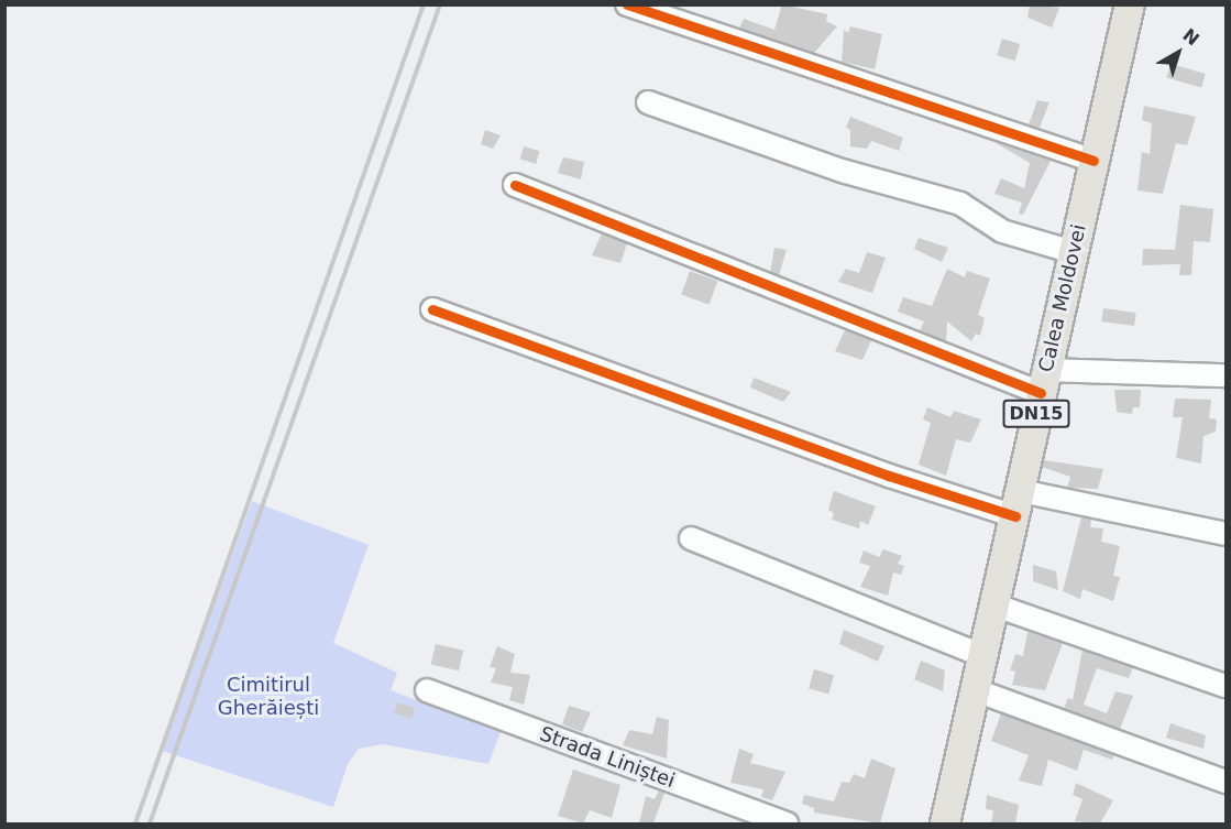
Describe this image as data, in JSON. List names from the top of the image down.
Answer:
{
  "streets": {
    "main road": ["Calea Moldovei", "DN15"],
    "street": ["Strada Liniștei"]
  },
  "parks": ["Cimitirul Gherăiești"],
  "north": "top right"
}
